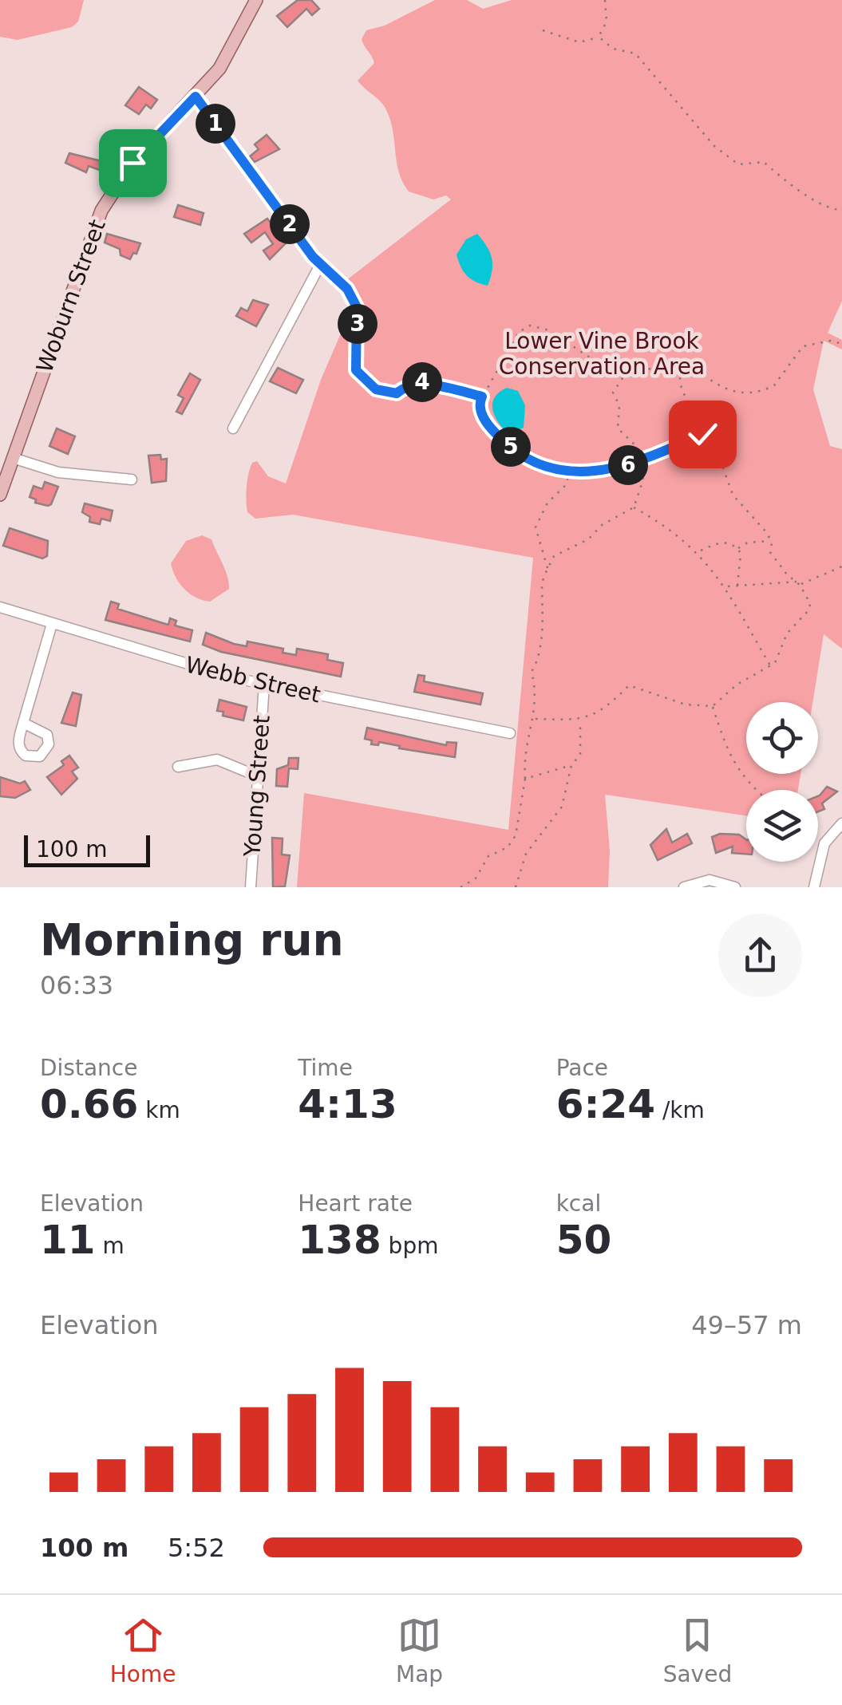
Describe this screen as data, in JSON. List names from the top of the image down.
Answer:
{
  "streets": {
    "main road": ["Woburn Street"],
    "street": ["Webb Street", "Young Street"]
  },
  "crossings": [
    ["Webb Street", "Young Street"]
  ],
  "parks": ["Lower Vine Brook Conservation Area"],
  "scale_bar": "100 m",
  "page": {
    "pins": [
      "1",
      "2",
      "3",
      "4",
      "5",
      "6"
    ],
    "scale": "100 m",
    "heading": ["Morning run", "06:33"],
    "stats": [
      ["Distance", "0.66 km"],
      ["Time", "4:13"],
      ["Pace", "6:24 /km"],
      ["Elevation", "11 m"],
      ["Heart rate", "138 bpm"],
      ["kcal", "50"]
    ],
    "chart": ["Elevation", "49–57 m"],
    "list": [
      {
        "name": "100 m",
        "note": "5:52"
      }
    ],
    "tabs": ["Home", "Map", "Saved"]
  }
}
